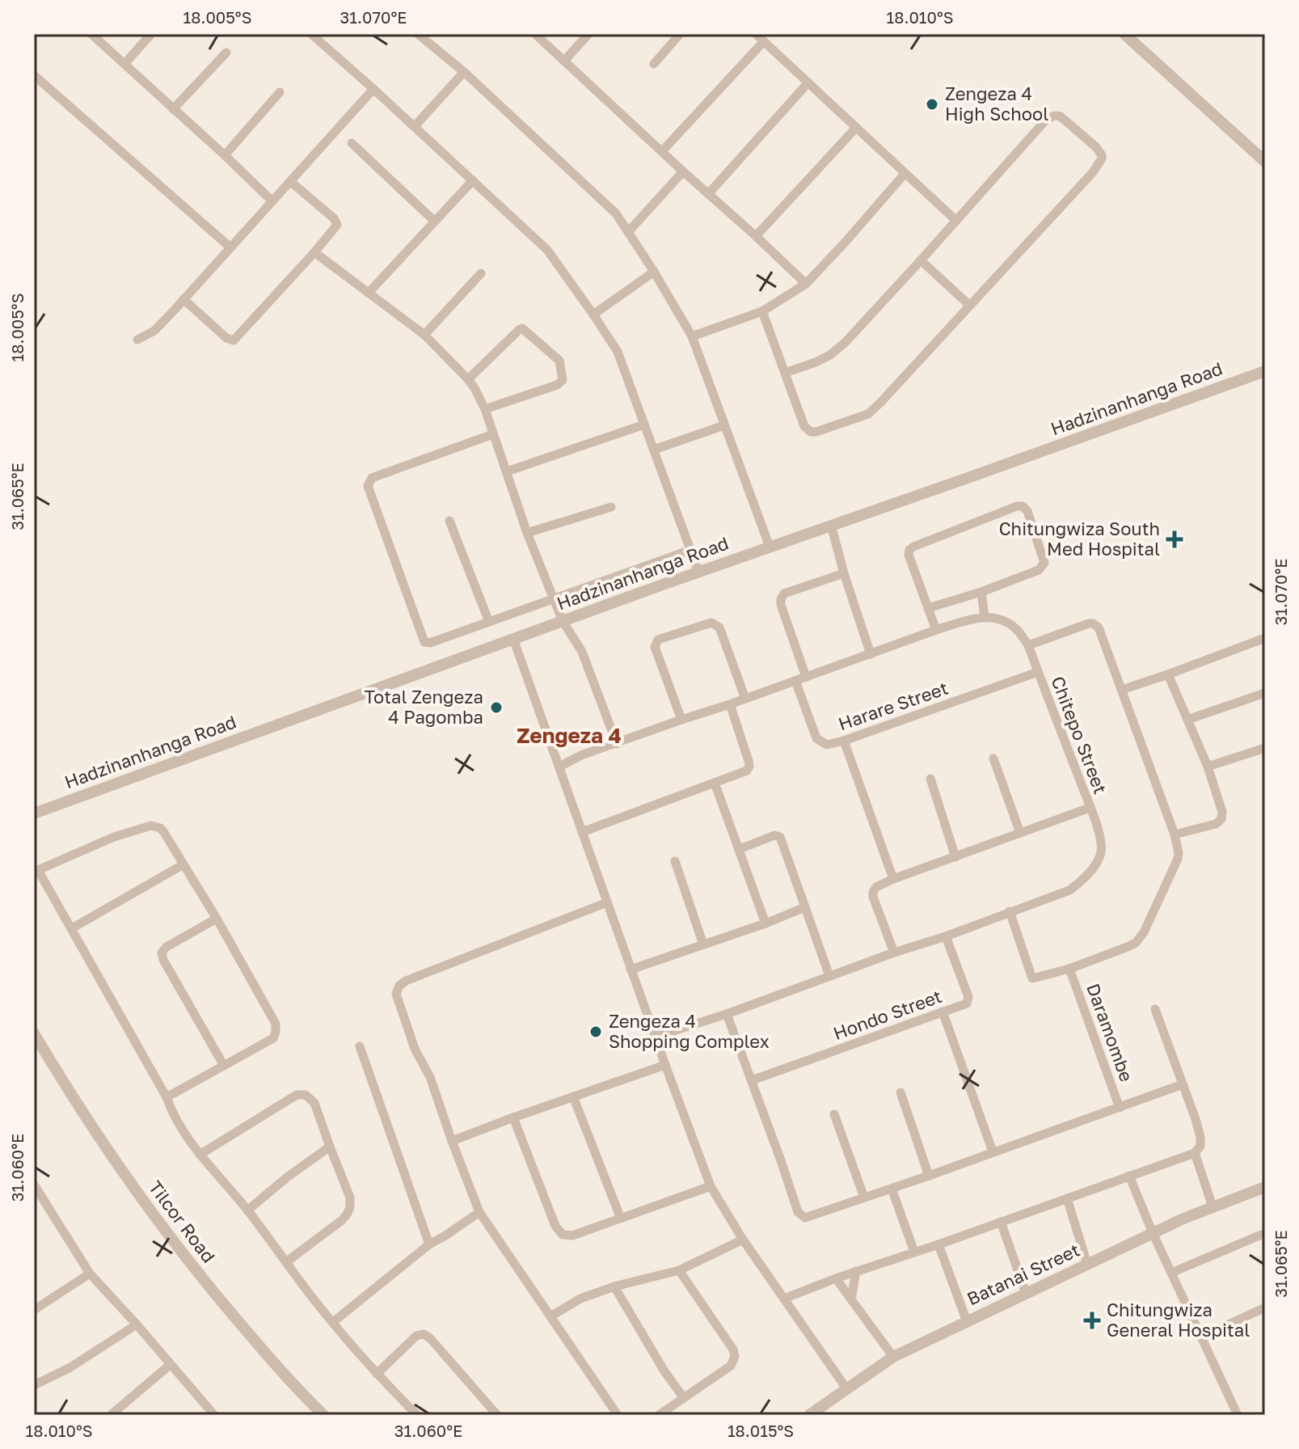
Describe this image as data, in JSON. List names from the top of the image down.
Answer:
{
  "streets": {
    "street": [
      "Hadzinanhanga Road",
      "Harare Street",
      "Chitepo Street",
      "Hondo Street",
      "Daramombe",
      "Tilcor Road",
      "Batanai Street"
    ]
  },
  "crossings": [
    ["Harare Street", "Chitepo Street"],
    ["Chitepo Street", "Hondo Street"]
  ],
  "districts": ["Zengeza 4"],
  "places": {
    "other": ["Zengeza 4 High School", "Total Zengeza 4 Pagomba", "Zengeza 4 Shopping Complex"],
    "health": ["Chitungwiza South Med Hospital", "Chitungwiza General Hospital"]
  },
  "coordinates": [
    "18.005°S",
    "31.070°E",
    "18.010°S",
    "31.065°E",
    "31.060°E",
    "18.015°S"
  ]
}
